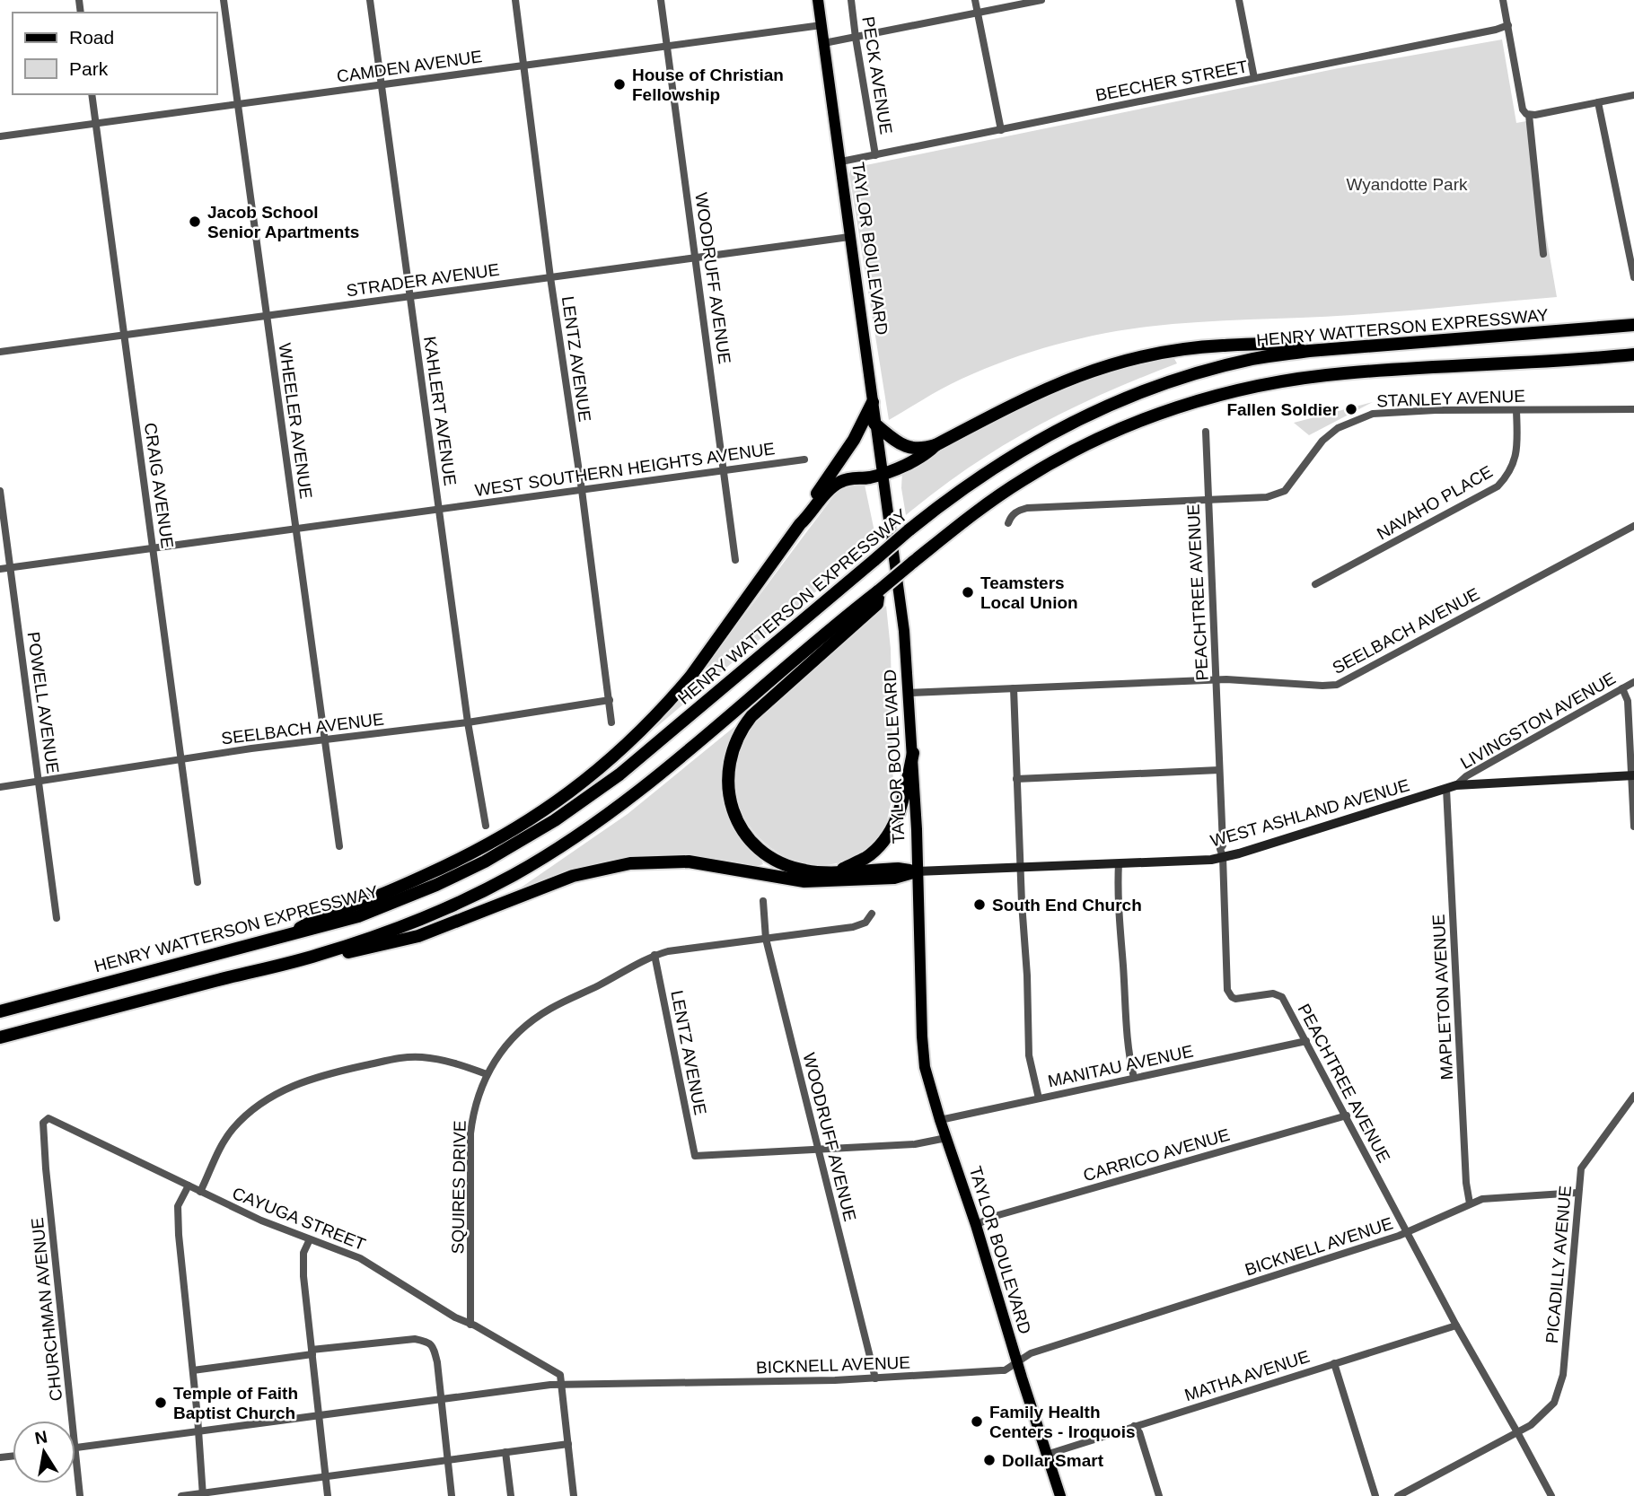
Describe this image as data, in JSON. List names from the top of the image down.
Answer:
{
  "streets": {
    "highway": ["HENRY WATTERSON EXPRESSWAY"],
    "main road": ["TAYLOR BOULEVARD"],
    "street": [
      "CAMDEN AVENUE",
      "PECK AVENUE",
      "BEECHER STREET",
      "WOODRUFF AVENUE",
      "STRADER AVENUE",
      "LENTZ AVENUE",
      "STANLEY AVENUE",
      "KAHLERT AVENUE",
      "WHEELER AVENUE",
      "WEST SOUTHERN HEIGHTS AVENUE",
      "CRAIG AVENUE",
      "NAVAHO PLACE",
      "PEACHTREE AVENUE",
      "SEELBACH AVENUE",
      "POWELL AVENUE",
      "LIVINGSTON AVENUE",
      "WEST ASHLAND AVENUE",
      "MAPLETON AVENUE",
      "MANITAU AVENUE",
      "CARRICO AVENUE",
      "SQUIRES DRIVE",
      "CAYUGA STREET",
      "BICKNELL AVENUE",
      "PICADILLY AVENUE",
      "CHURCHMAN AVENUE",
      "MATHA AVENUE"
    ]
  },
  "crossings": [
    ["CAMDEN AVENUE", "TAYLOR BOULEVARD"],
    ["CAMDEN AVENUE", "WOODRUFF AVENUE"],
    ["CAMDEN AVENUE", "LENTZ AVENUE"],
    ["CAMDEN AVENUE", "KAHLERT AVENUE"],
    ["CAMDEN AVENUE", "WHEELER AVENUE"],
    ["CAMDEN AVENUE", "CRAIG AVENUE"],
    ["PECK AVENUE", "BEECHER STREET"],
    ["BEECHER STREET", "TAYLOR BOULEVARD"],
    ["TAYLOR BOULEVARD", "STRADER AVENUE"],
    ["TAYLOR BOULEVARD", "SEELBACH AVENUE"],
    ["TAYLOR BOULEVARD", "WEST ASHLAND AVENUE"],
    ["TAYLOR BOULEVARD", "MANITAU AVENUE"],
    ["TAYLOR BOULEVARD", "CARRICO AVENUE"],
    ["TAYLOR BOULEVARD", "BICKNELL AVENUE"],
    ["TAYLOR BOULEVARD", "MATHA AVENUE"],
    ["WOODRUFF AVENUE", "STRADER AVENUE"],
    ["WOODRUFF AVENUE", "LENTZ AVENUE"],
    ["WOODRUFF AVENUE", "WEST SOUTHERN HEIGHTS AVENUE"],
    ["WOODRUFF AVENUE", "BICKNELL AVENUE"],
    ["STRADER AVENUE", "LENTZ AVENUE"],
    ["STRADER AVENUE", "KAHLERT AVENUE"],
    ["STRADER AVENUE", "WHEELER AVENUE"],
    ["STRADER AVENUE", "CRAIG AVENUE"],
    ["LENTZ AVENUE", "WEST SOUTHERN HEIGHTS AVENUE"],
    ["LENTZ AVENUE", "SEELBACH AVENUE"],
    ["LENTZ AVENUE", "SQUIRES DRIVE"],
    ["STANLEY AVENUE", "NAVAHO PLACE"],
    ["STANLEY AVENUE", "PEACHTREE AVENUE"],
    ["KAHLERT AVENUE", "WEST SOUTHERN HEIGHTS AVENUE"],
    ["KAHLERT AVENUE", "SEELBACH AVENUE"],
    ["WHEELER AVENUE", "WEST SOUTHERN HEIGHTS AVENUE"],
    ["WHEELER AVENUE", "SEELBACH AVENUE"],
    ["WEST SOUTHERN HEIGHTS AVENUE", "CRAIG AVENUE"],
    ["WEST SOUTHERN HEIGHTS AVENUE", "POWELL AVENUE"],
    ["CRAIG AVENUE", "SEELBACH AVENUE"],
    ["PEACHTREE AVENUE", "SEELBACH AVENUE"],
    ["PEACHTREE AVENUE", "WEST ASHLAND AVENUE"],
    ["PEACHTREE AVENUE", "MANITAU AVENUE"],
    ["PEACHTREE AVENUE", "CARRICO AVENUE"],
    ["PEACHTREE AVENUE", "BICKNELL AVENUE"],
    ["PEACHTREE AVENUE", "PICADILLY AVENUE"],
    ["PEACHTREE AVENUE", "MATHA AVENUE"],
    ["SEELBACH AVENUE", "POWELL AVENUE"],
    ["LIVINGSTON AVENUE", "WEST ASHLAND AVENUE"],
    ["LIVINGSTON AVENUE", "MAPLETON AVENUE"],
    ["WEST ASHLAND AVENUE", "MAPLETON AVENUE"],
    ["MAPLETON AVENUE", "BICKNELL AVENUE"],
    ["SQUIRES DRIVE", "CAYUGA STREET"],
    ["CAYUGA STREET", "BICKNELL AVENUE"],
    ["CAYUGA STREET", "CHURCHMAN AVENUE"],
    ["BICKNELL AVENUE", "PICADILLY AVENUE"]
  ],
  "parks": ["Wyandotte Park"],
  "places": [
    "House of Christian Fellowship",
    "Jacob School Senior Apartments",
    "Fallen Soldier",
    "Teamsters Local Union",
    "South End Church",
    "Temple of Faith Baptist Church",
    "Family Health Centers - Iroquois",
    "Dollar Smart"
  ],
  "legend": ["Road", "Park"],
  "north": "top"
}
